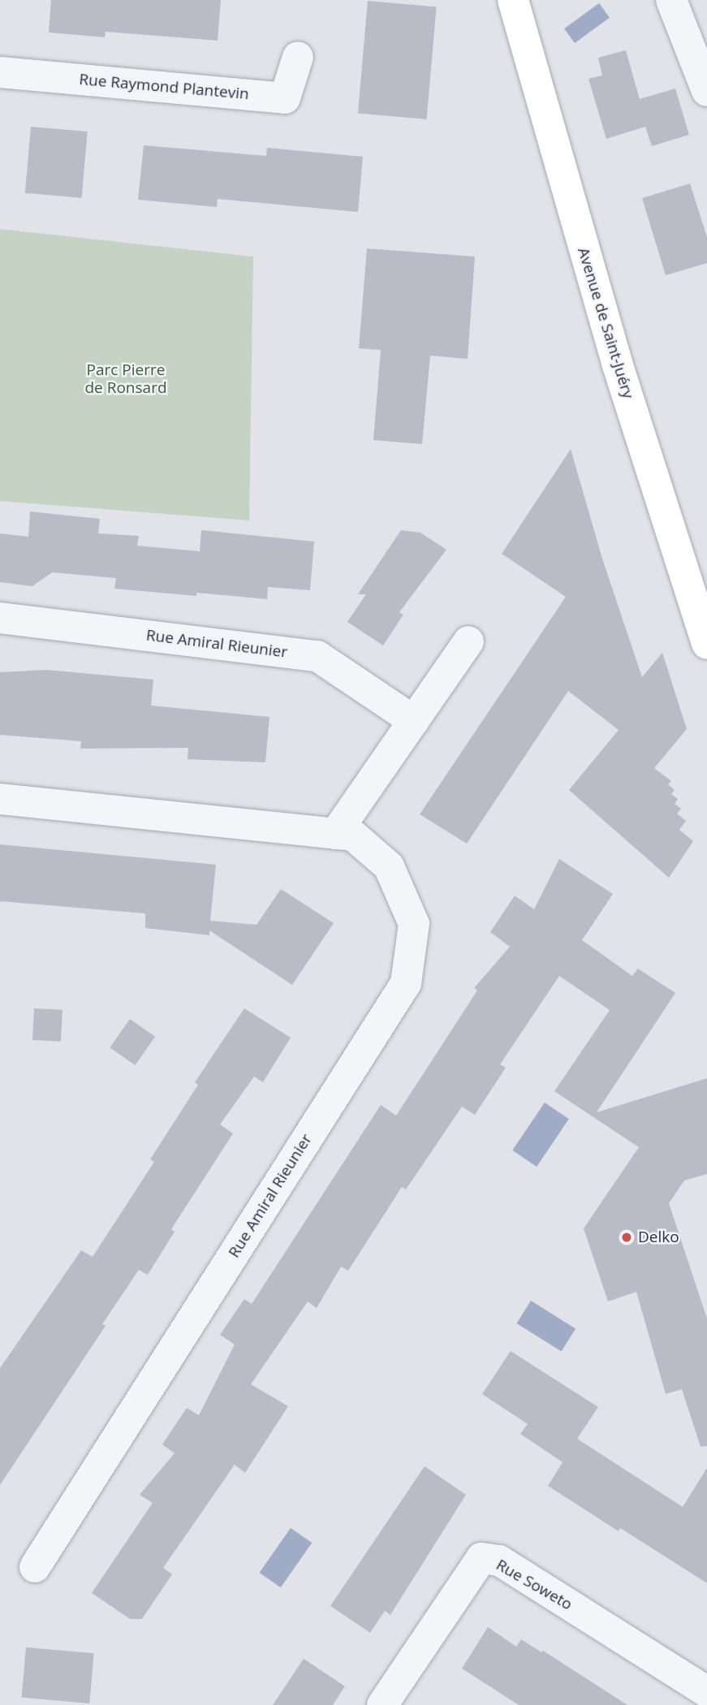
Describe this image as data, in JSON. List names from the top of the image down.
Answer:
{
  "streets": {
    "main road": ["Avenue de Saint-Juéry"],
    "street": ["Rue Raymond Plantevin", "Rue Amiral Rieunier", "Rue Soweto"]
  },
  "parks": ["Parc Pierre de Ronsard"],
  "places": ["Delko"]
}
